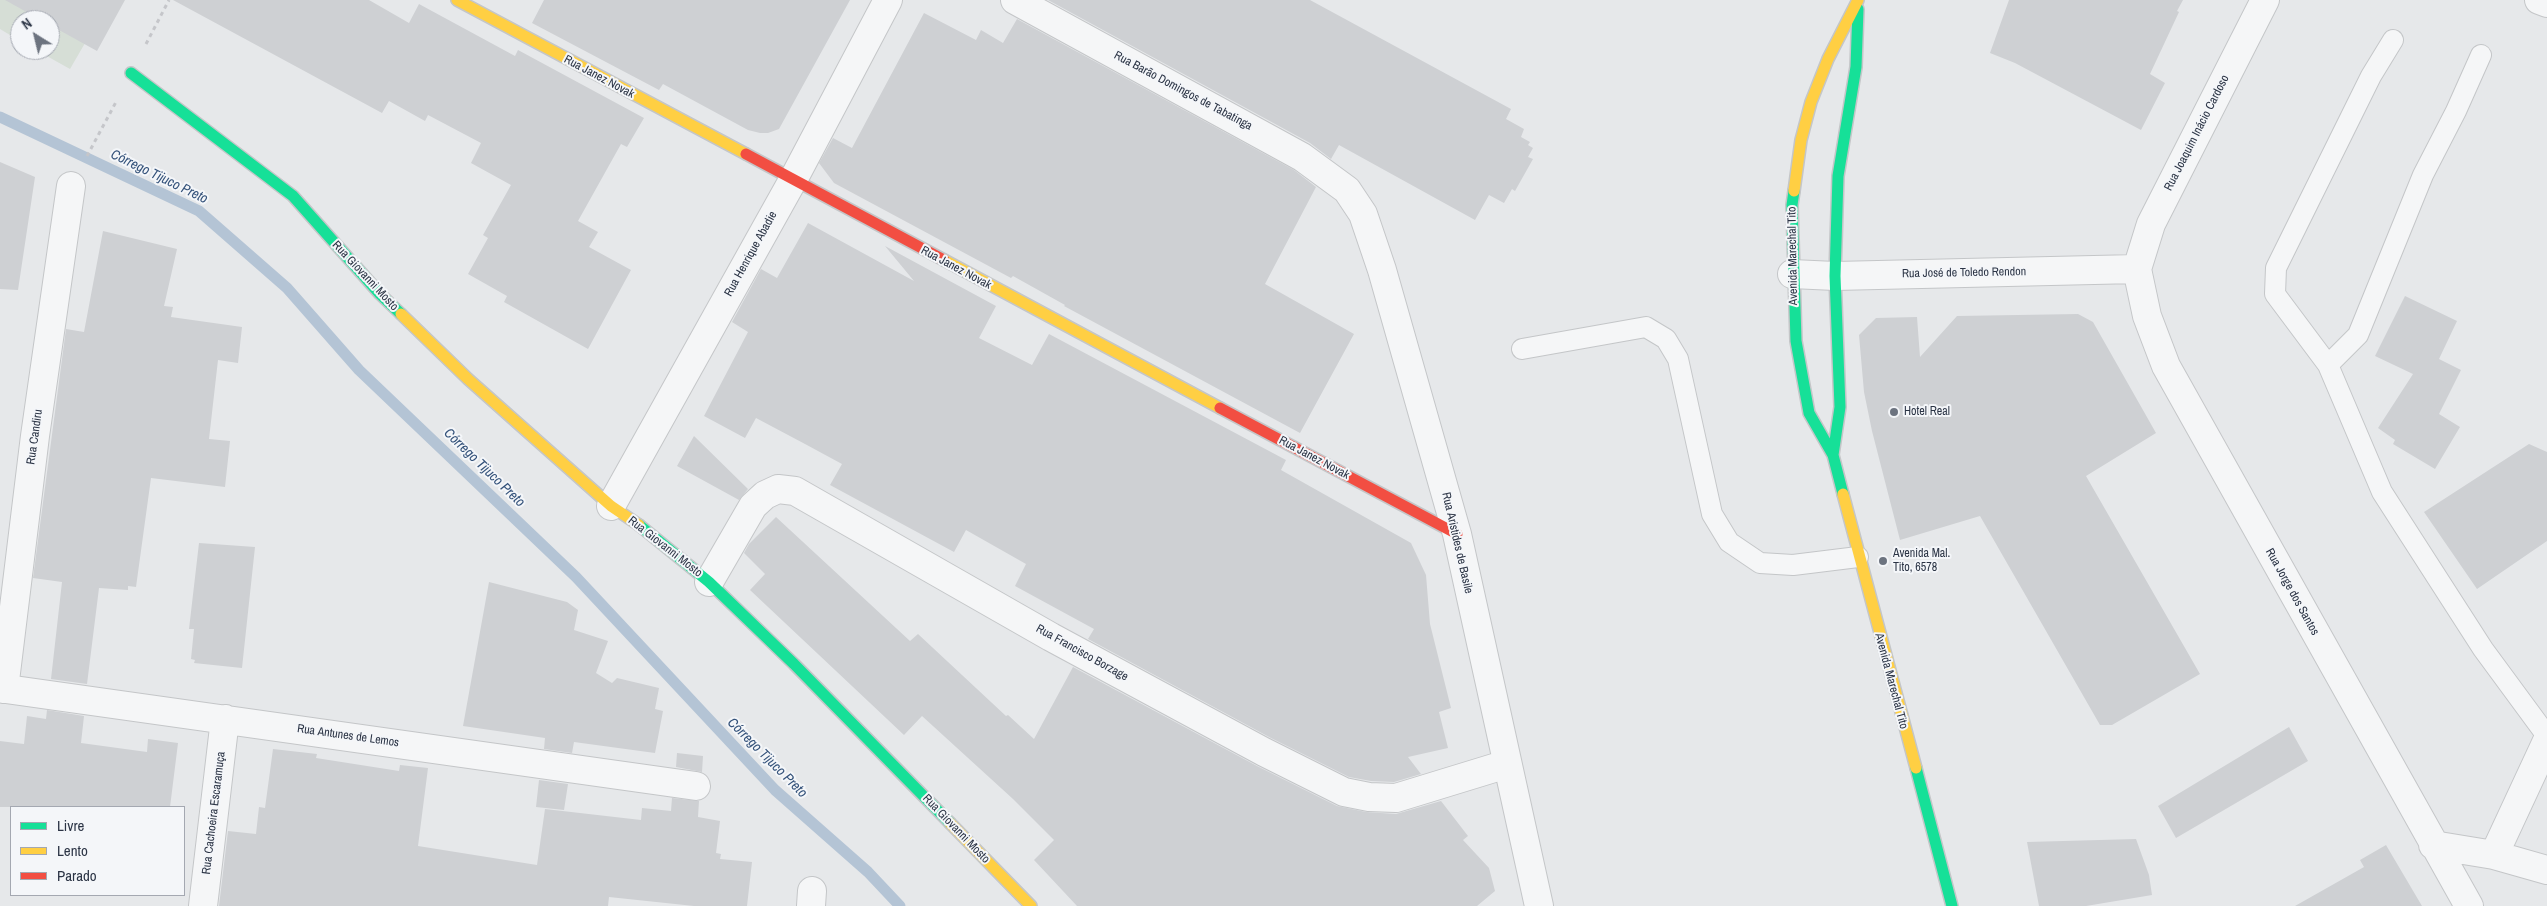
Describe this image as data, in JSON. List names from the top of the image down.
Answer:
{
  "streets": {
    "street": [
      "Rua Janez Novak",
      "Rua Barão Domingos de Tabatinga",
      "Rua Joaquim Inácio Cardoso",
      "Rua Henrique Abadie",
      "Avenida Marechal Tito",
      "Rua José de Toledo Rendon",
      "Rua Giovanni Mosto",
      "Rua Candiru",
      "Rua Aristides de Basile",
      "Rua Jorge dos Santos",
      "Rua Francisco Borzage",
      "Rua Antunes de Lemos",
      "Rua Cachoeira Escaramuça"
    ]
  },
  "crossings": [
    ["Rua Janez Novak", "Rua Henrique Abadie"],
    ["Rua Janez Novak", "Rua Aristides de Basile"],
    ["Rua Barão Domingos de Tabatinga", "Rua Aristides de Basile"],
    ["Rua Joaquim Inácio Cardoso", "Rua José de Toledo Rendon"],
    ["Rua Joaquim Inácio Cardoso", "Rua Jorge dos Santos"],
    ["Rua Henrique Abadie", "Rua Giovanni Mosto"],
    ["Avenida Marechal Tito", "Rua José de Toledo Rendon"],
    ["Rua José de Toledo Rendon", "Rua Jorge dos Santos"],
    ["Rua Giovanni Mosto", "Rua Francisco Borzage"],
    ["Rua Candiru", "Rua Antunes de Lemos"],
    ["Rua Aristides de Basile", "Rua Francisco Borzage"],
    ["Rua Antunes de Lemos", "Rua Cachoeira Escaramuça"]
  ],
  "water": ["Córrego Tijuco Preto"],
  "places": ["Hotel Real", "Avenida Mal. Tito, 6578"],
  "legend": ["Livre", "Lento", "Parado"],
  "north": "top left"
}
